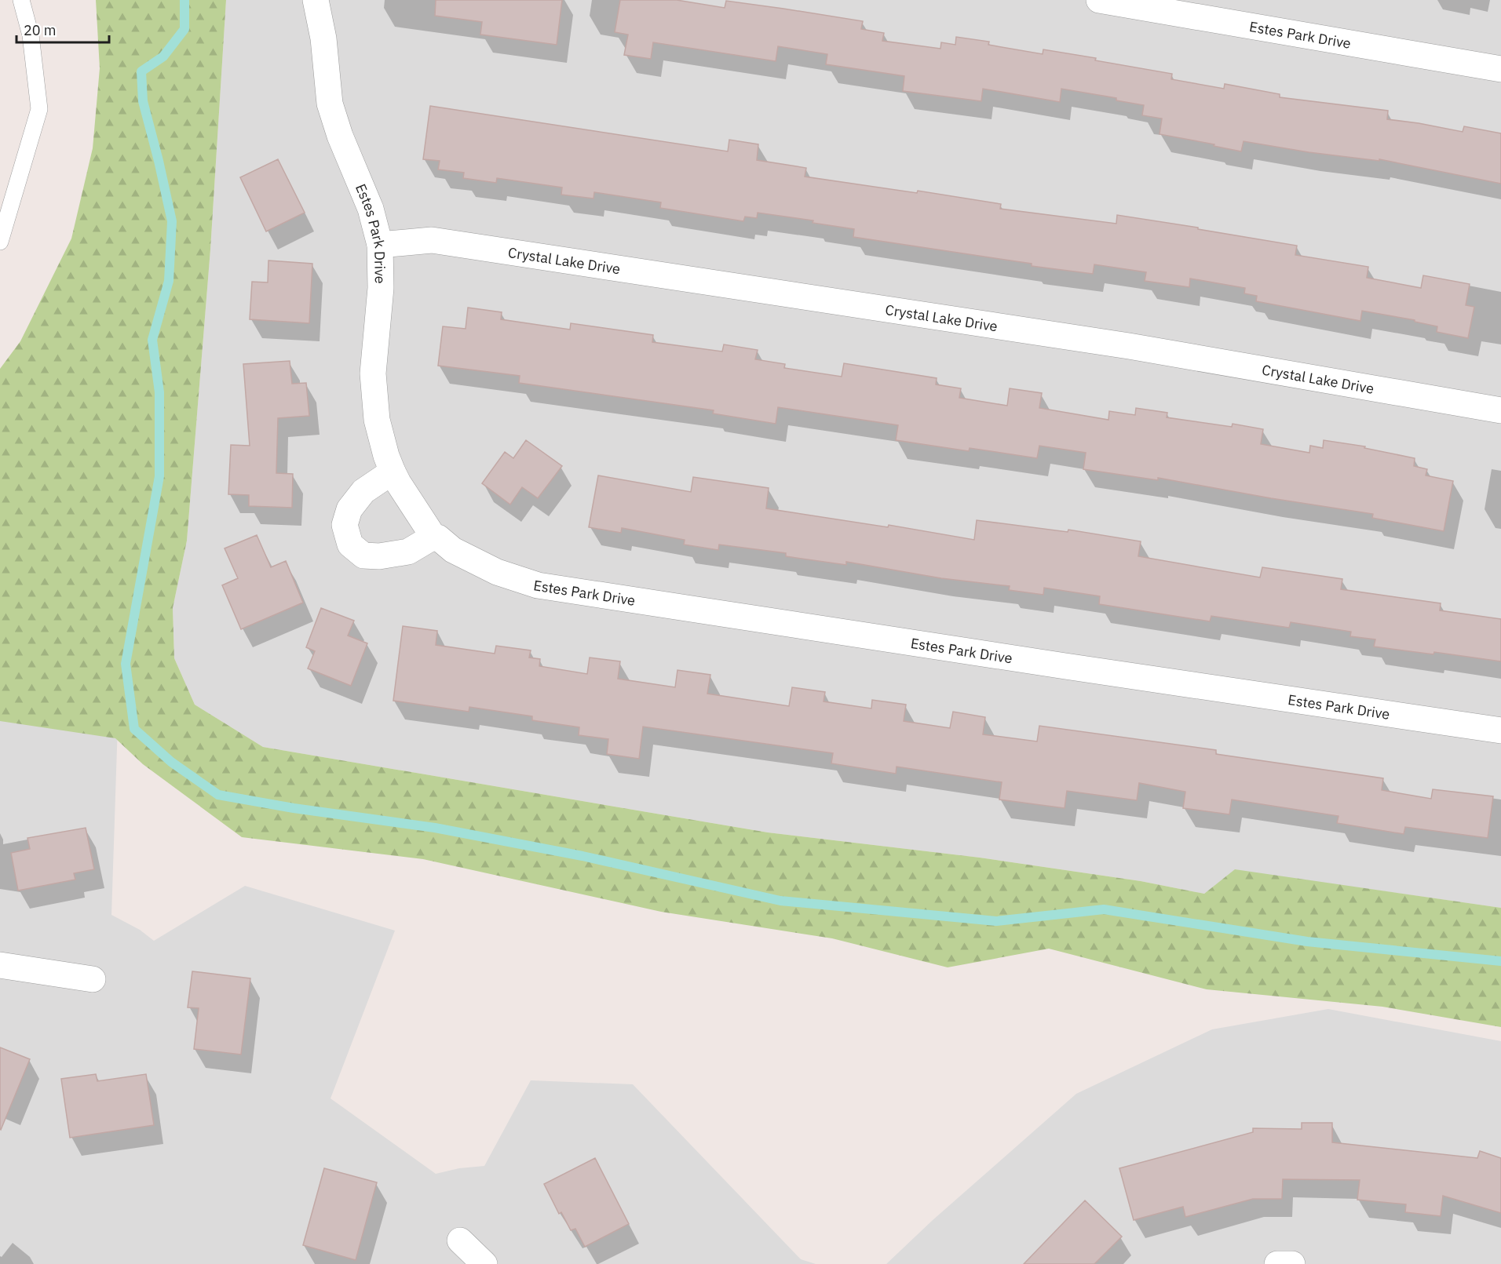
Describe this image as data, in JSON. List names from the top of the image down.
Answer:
{
  "streets": {
    "street": ["Estes Park Drive", "Crystal Lake Drive"]
  },
  "crossings": [
    ["Estes Park Drive", "Crystal Lake Drive"]
  ],
  "scale_bar": "20 m"
}
